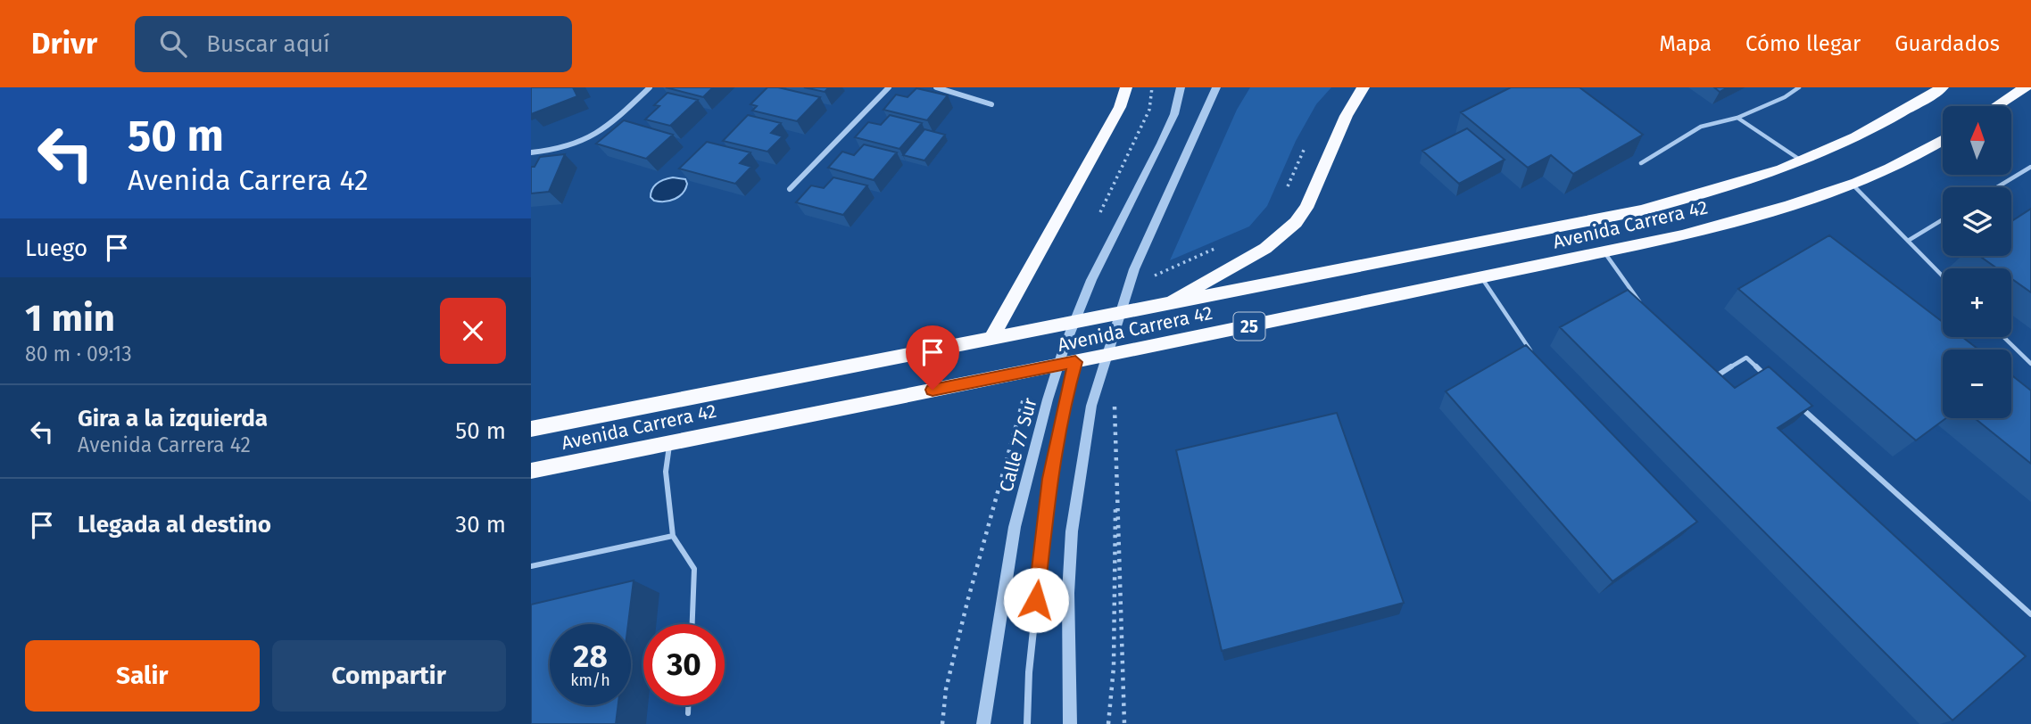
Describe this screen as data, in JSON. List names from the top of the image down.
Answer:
{
  "streets": {
    "highway": ["Avenida Carrera 42", "25"],
    "street": ["Calle 77 Sur"]
  },
  "crossings": [
    ["Avenida Carrera 42", "Calle 77 Sur"]
  ],
  "north": "top",
  "page": {
    "header": "Drivr",
    "search": "Buscar aquí",
    "nav": ["Mapa", "Cómo llegar", "Guardados"],
    "turn": ["50 m", "Avenida Carrera 42"],
    "map_buttons": ["+", "−"],
    "then": "Luego",
    "heading": ["1 min", "80 m · 09:13"],
    "list": [
      {
        "name": "Gira a la izquierda",
        "note": "Avenida Carrera 42",
        "value": "50 m"
      },
      {
        "name": "Llegada al destino",
        "value": "30 m"
      }
    ],
    "speed": "28 km/h",
    "limit": "30",
    "buttons": ["Salir", "Compartir"]
  }
}
